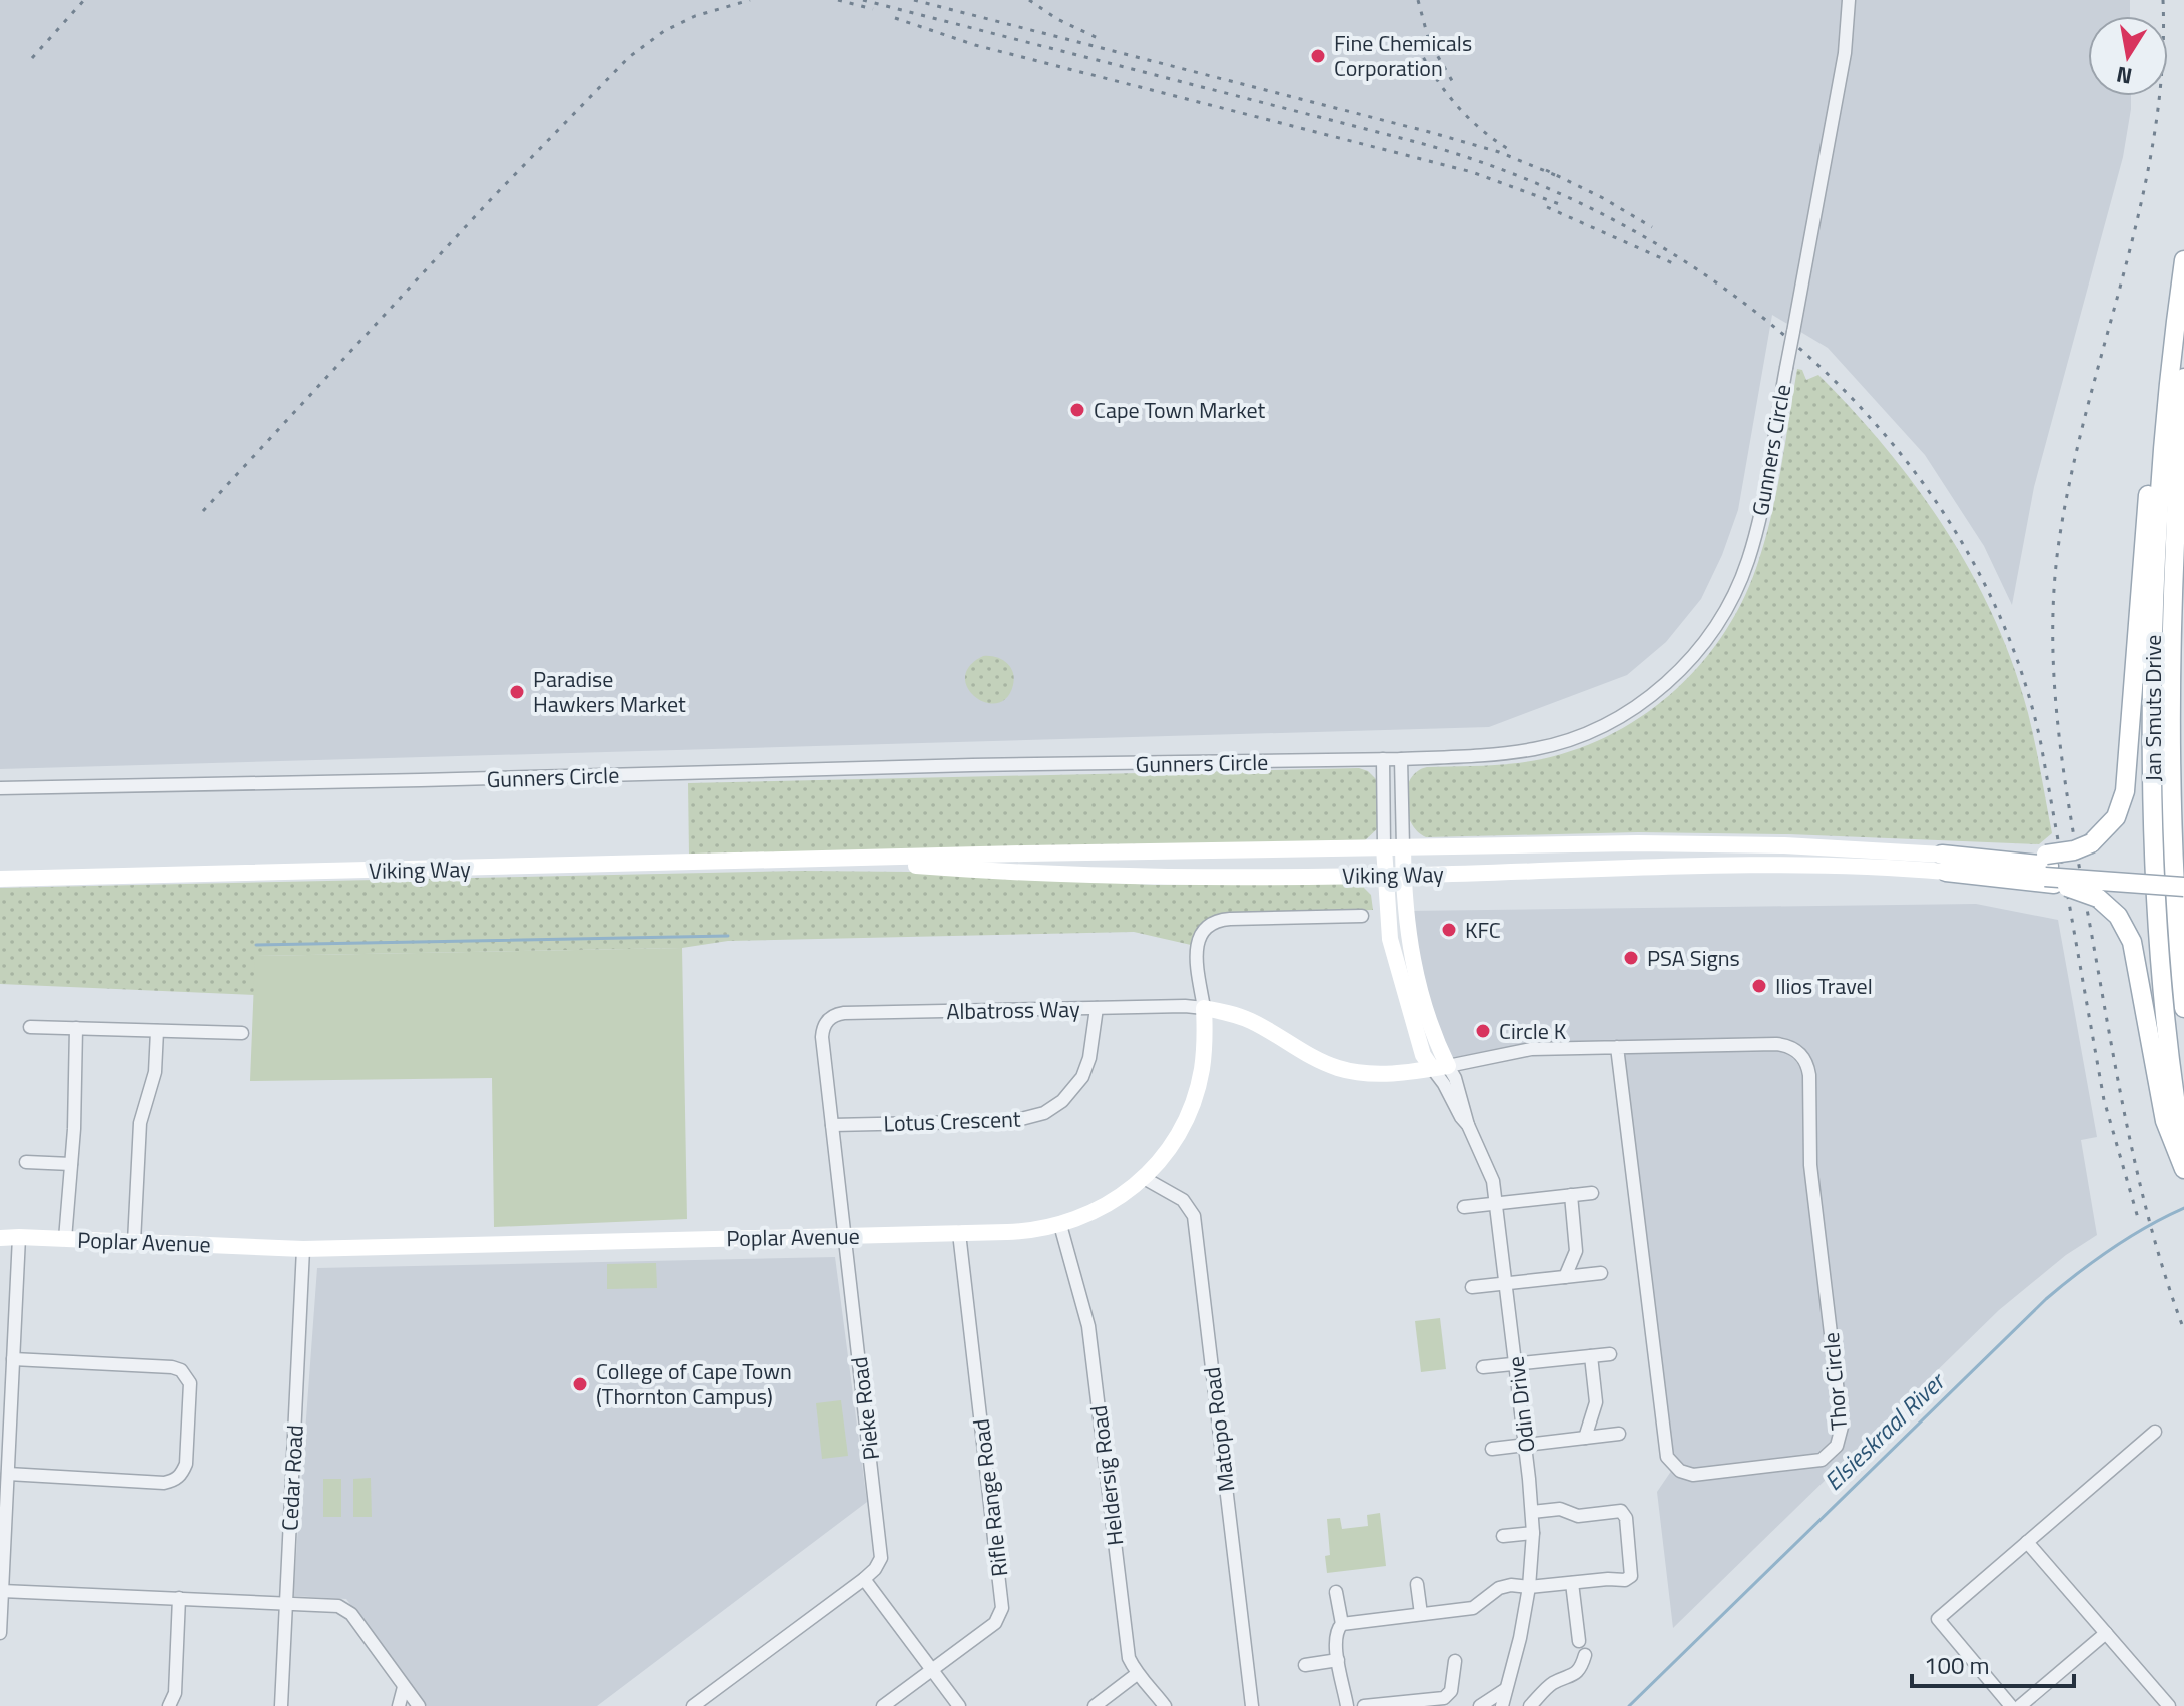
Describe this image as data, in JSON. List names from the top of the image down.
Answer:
{
  "streets": {
    "main road": [
      "Jan Smuts Drive",
      "Viking Way",
      "Poplar Avenue",
      "Odin Drive"
    ],
    "street": [
      "Gunners Circle",
      "Albatross Way",
      "Lotus Crescent",
      "Thor Circle",
      "Pieke Road",
      "Matopo Road",
      "Heldersig Road",
      "Cedar Road",
      "Rifle Range Road"
    ]
  },
  "crossings": [
    ["Gunners Circle", "Odin Drive"],
    ["Viking Way", "Odin Drive"],
    ["Albatross Way", "Lotus Crescent"],
    ["Albatross Way", "Poplar Avenue"],
    ["Albatross Way", "Pieke Road"],
    ["Lotus Crescent", "Pieke Road"],
    ["Poplar Avenue", "Pieke Road"],
    ["Poplar Avenue", "Matopo Road"],
    ["Poplar Avenue", "Heldersig Road"],
    ["Poplar Avenue", "Cedar Road"],
    ["Poplar Avenue", "Rifle Range Road"],
    ["Thor Circle", "Odin Drive"]
  ],
  "water": ["Elsieskraal River"],
  "places": [
    "Fine Chemicals Corporation",
    "Cape Town Market",
    "Paradise Hawkers Market",
    "KFC",
    "PSA Signs",
    "Ilios Travel",
    "Circle K",
    "College of Cape Town (Thornton Campus)"
  ],
  "scale_bar": "100 m",
  "north": "bottom"
}
